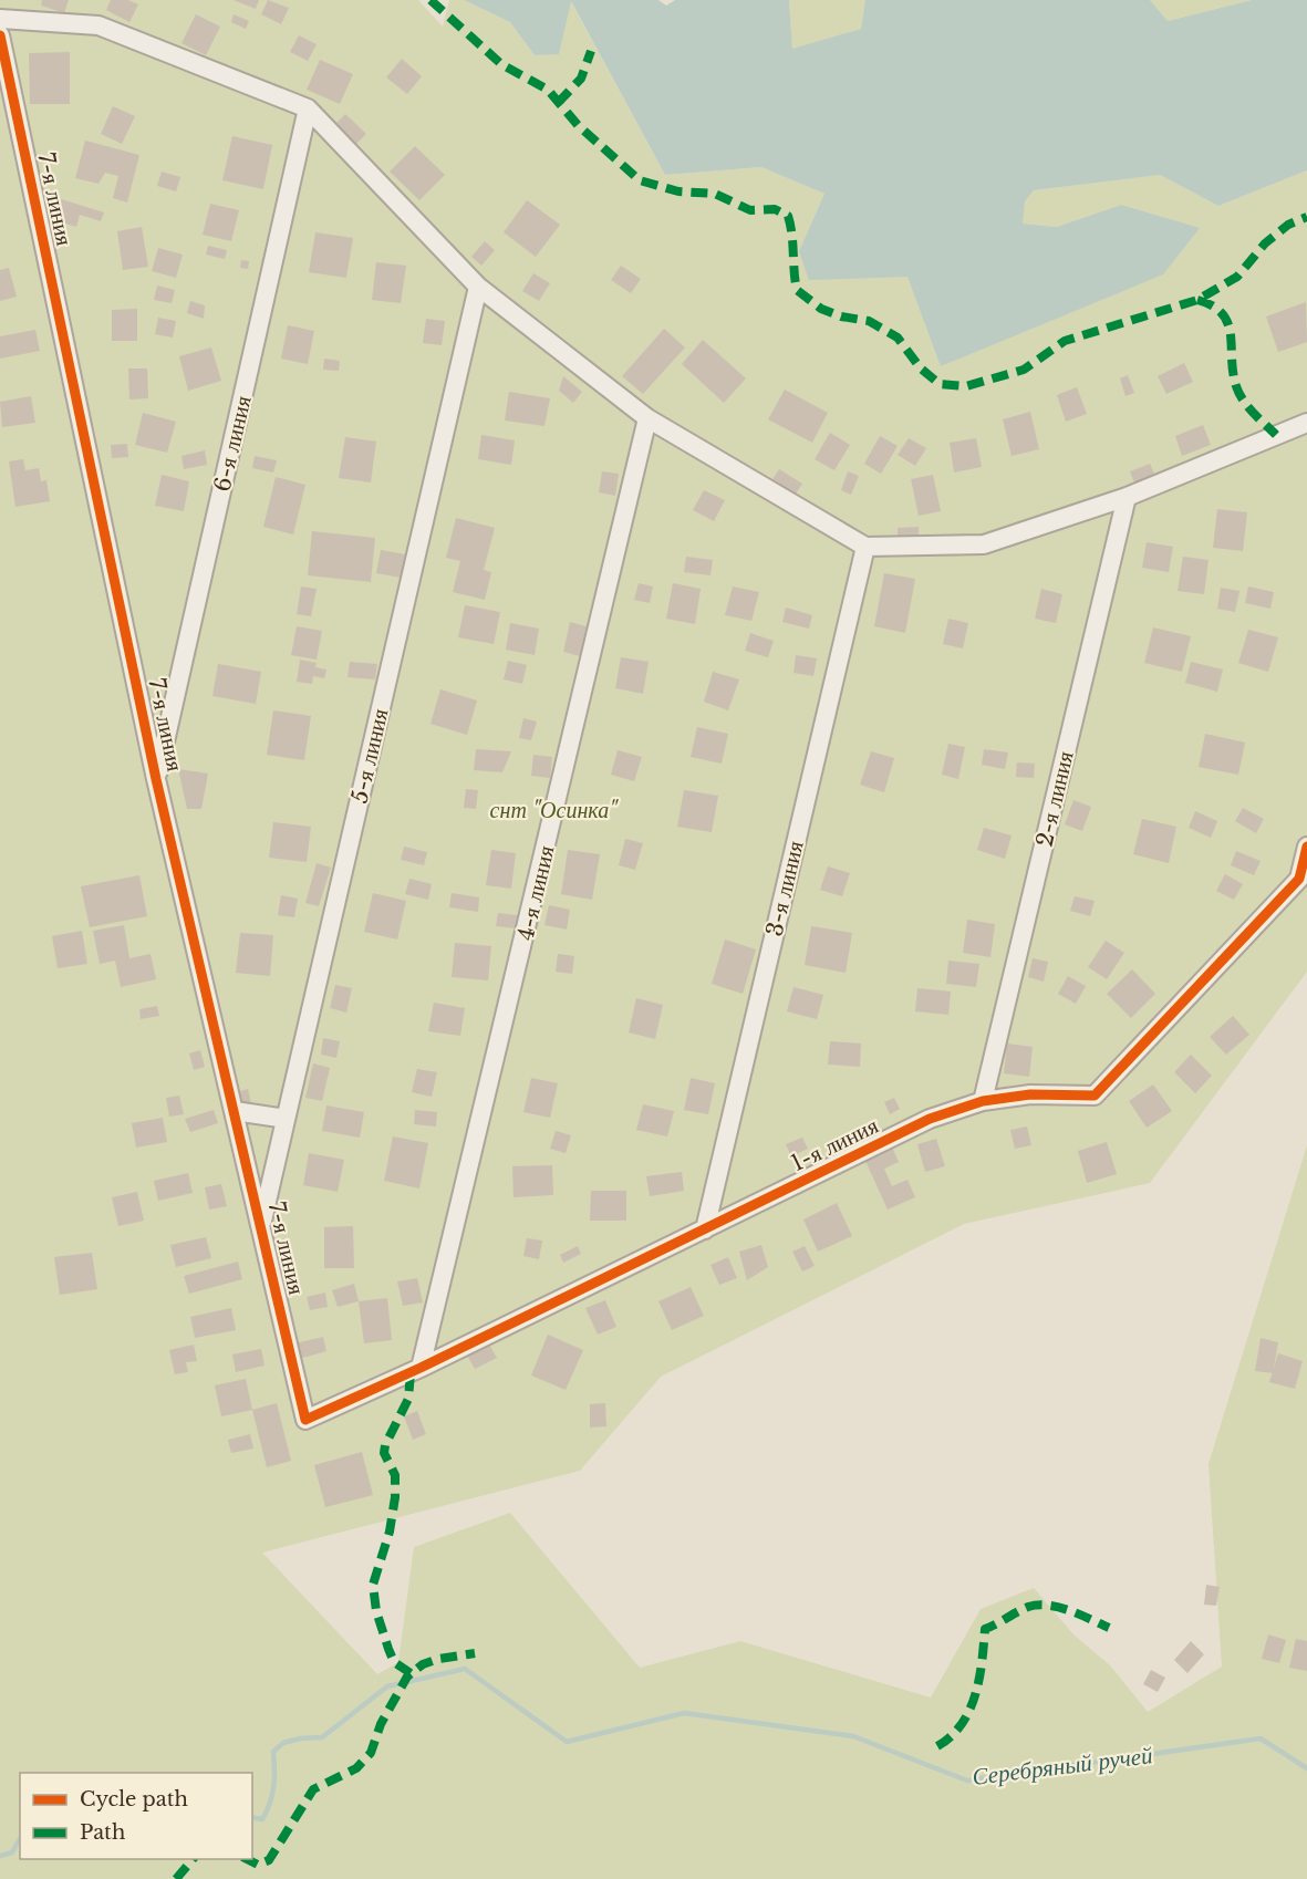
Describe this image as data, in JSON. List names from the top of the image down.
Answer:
{
  "streets": {
    "street": [
      "7-я линия",
      "6-я линия",
      "5-я линия",
      "2-я линия",
      "3-я линия",
      "4-я линия",
      "1-я линия"
    ]
  },
  "crossings": [
    ["7-я линия", "6-я линия"],
    ["7-я линия", "5-я линия"],
    ["7-я линия", "1-я линия"],
    ["2-я линия", "1-я линия"],
    ["3-я линия", "1-я линия"],
    ["4-я линия", "1-я линия"]
  ],
  "water": ["Серебряный ручей"],
  "parks": ["снт \"Осинка\""],
  "legend": ["Cycle path", "Path"]
}
